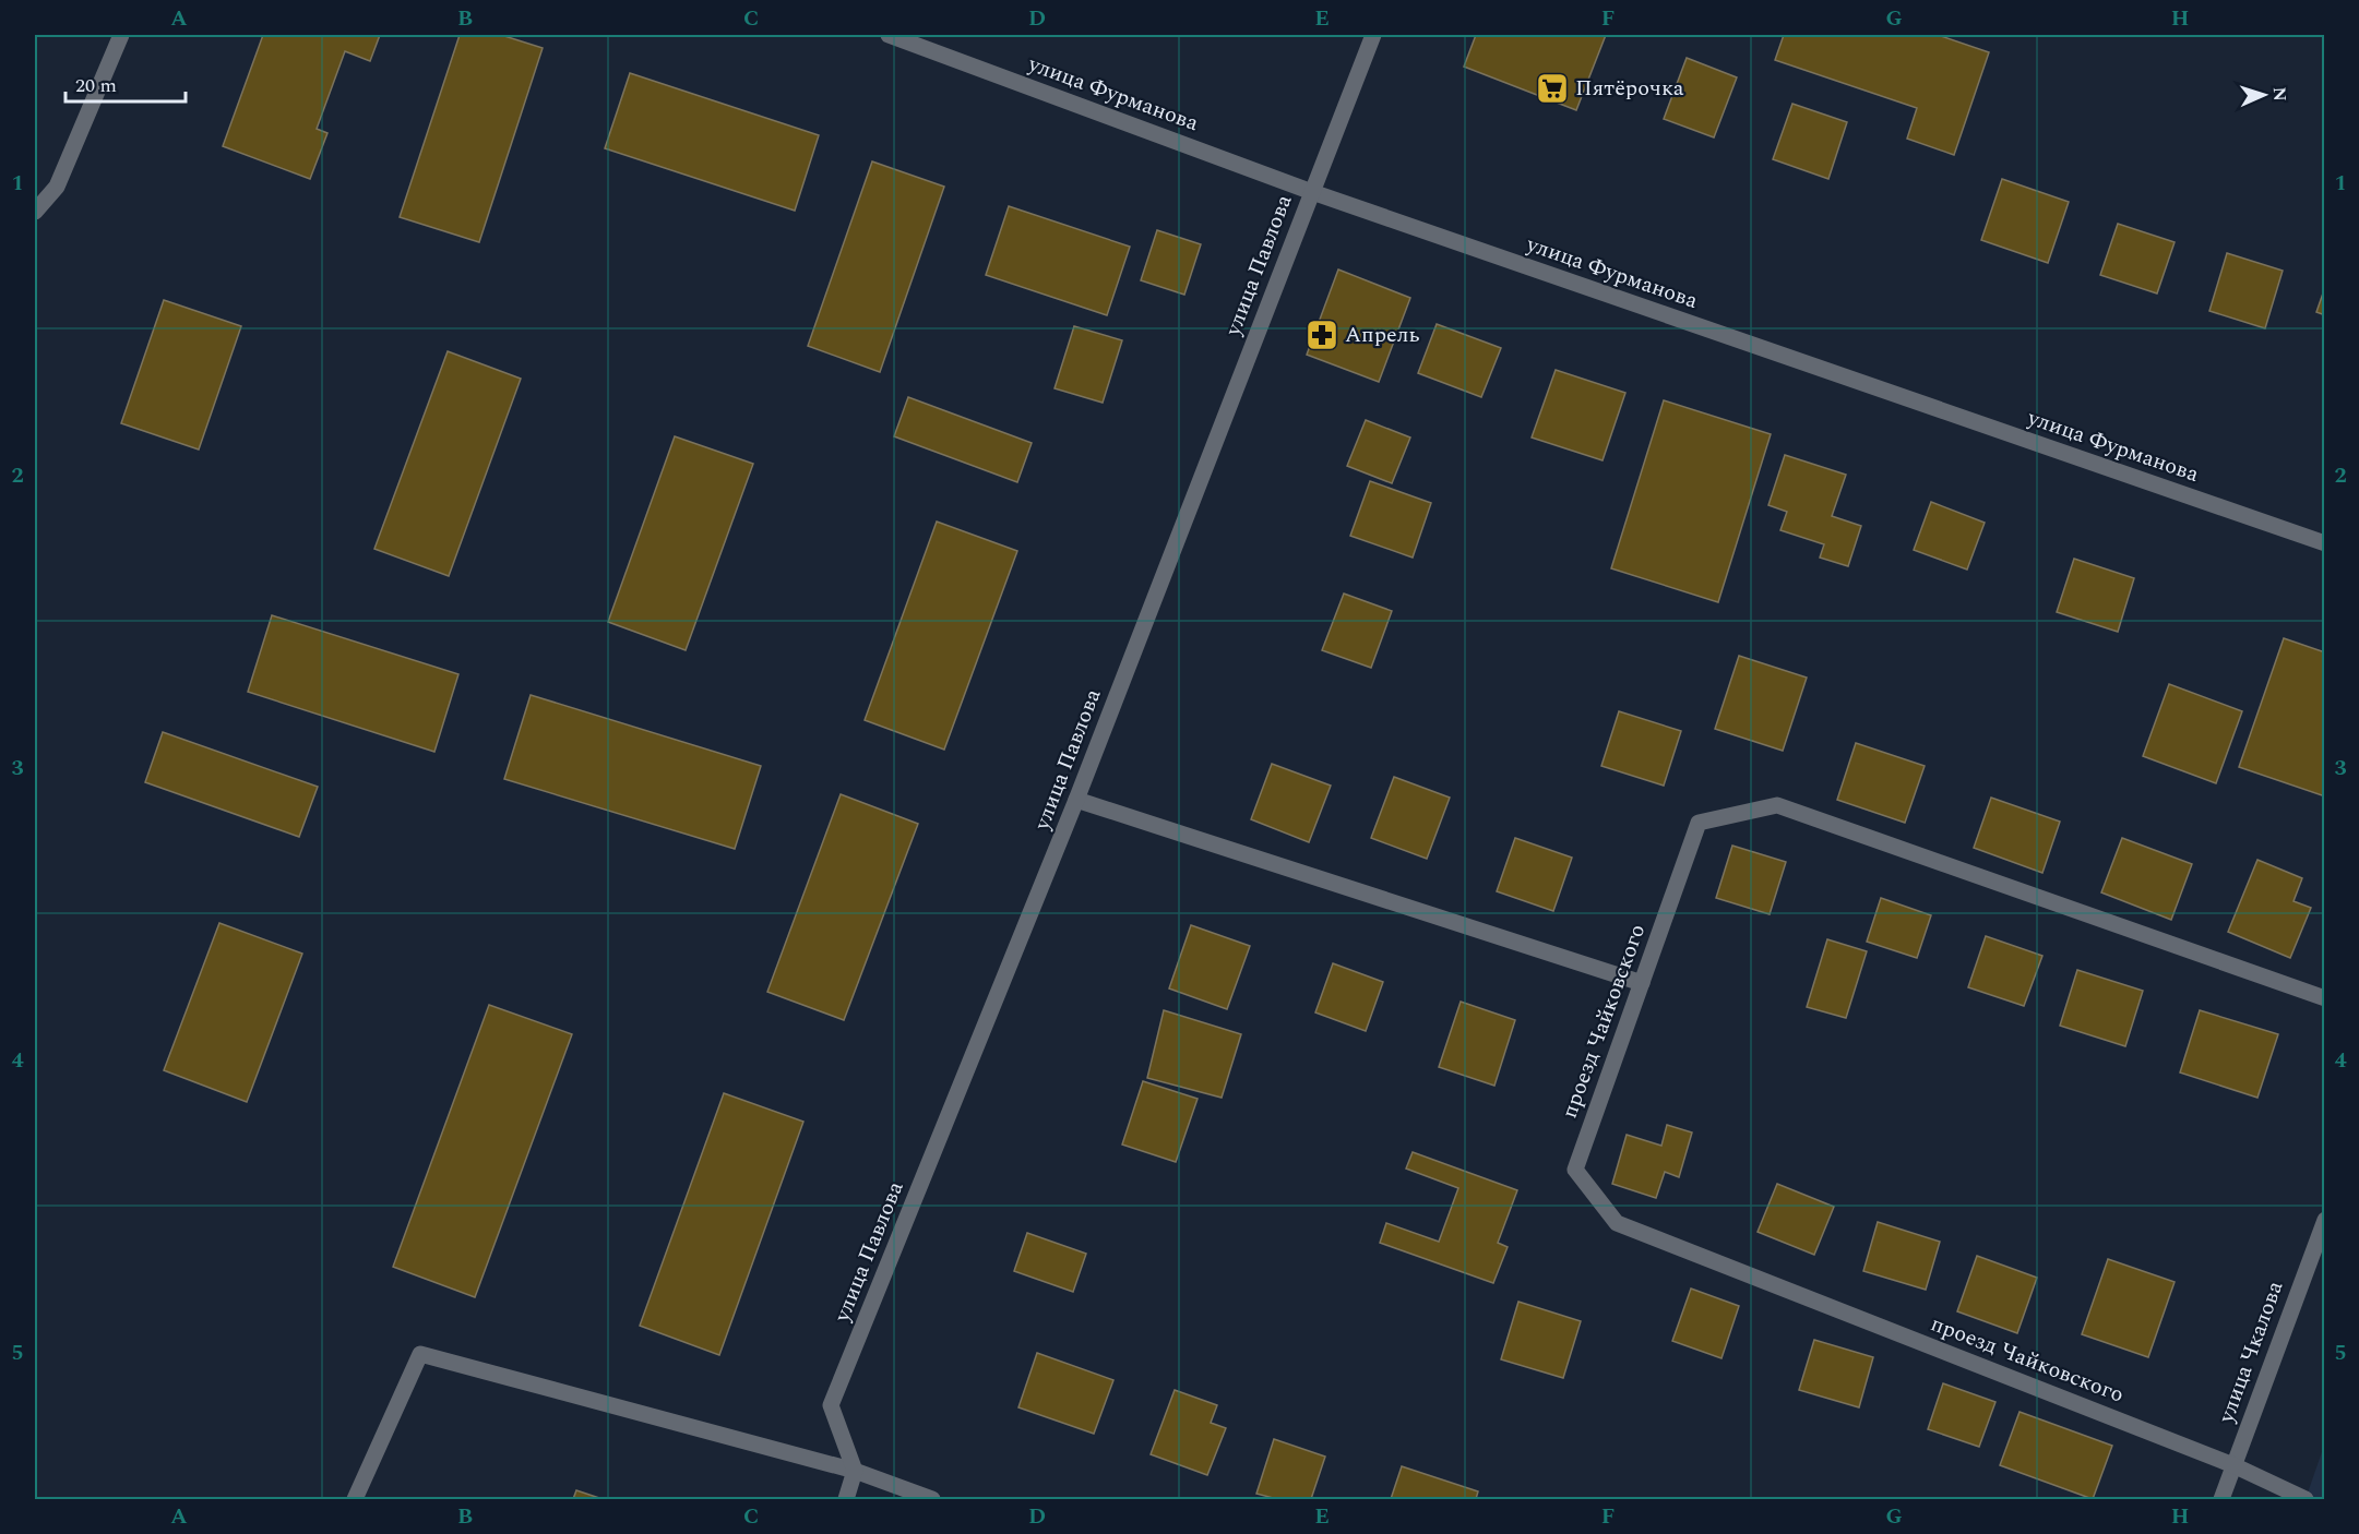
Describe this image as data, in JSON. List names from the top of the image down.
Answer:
{
  "streets": {
    "street": [
      "улица Фурманова",
      "улица Павлова",
      "проезд Чайковского",
      "улица Чкалова"
    ]
  },
  "crossings": [
    ["улица Фурманова", "улица Павлова"],
    ["проезд Чайковского", "улица Чкалова"]
  ],
  "places": {
    "supermarket": ["Пятёрочка"],
    "pharmacy": ["Апрель"]
  },
  "scale_bar": "20 m",
  "north": "right",
  "grid": {
    "columns": [
      "A",
      "B",
      "C",
      "D",
      "E",
      "F",
      "G",
      "H"
    ],
    "rows": [
      "1",
      "2",
      "3",
      "4",
      "5"
    ]
  }
}
